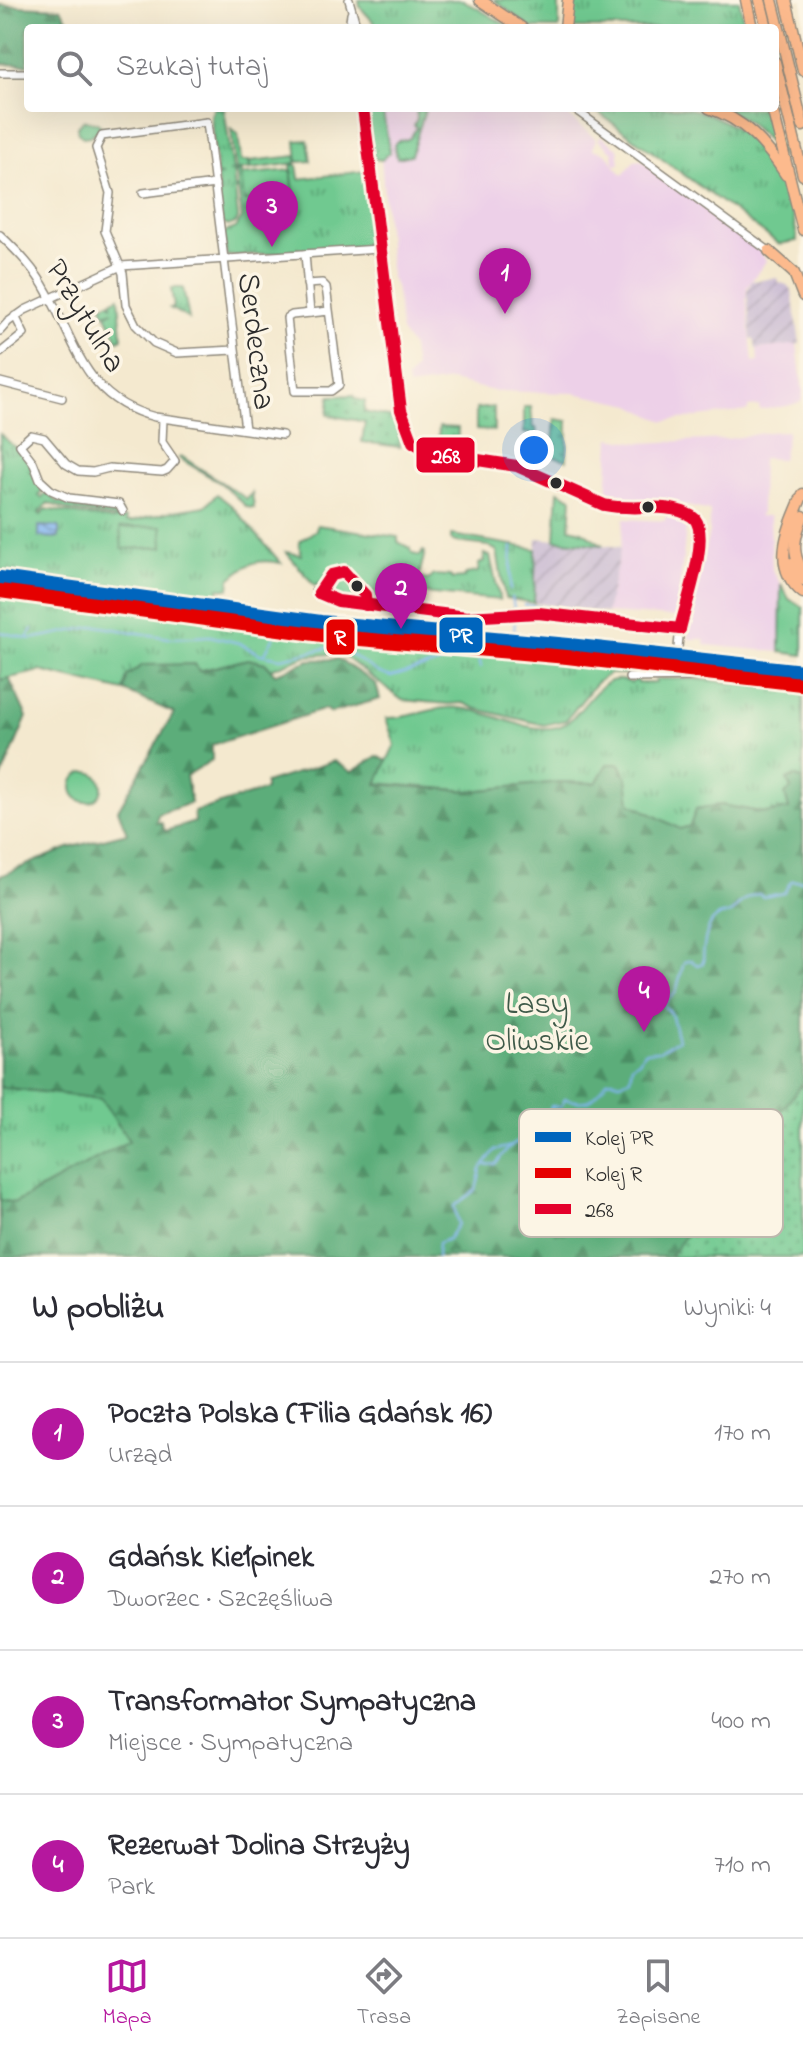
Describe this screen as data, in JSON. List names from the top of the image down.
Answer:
{
  "streets": {
    "street": ["Przytulna", "Serdeczna"]
  },
  "crossings": [
    ["Przytulna", "Serdeczna"]
  ],
  "parks": ["Lasy Oliwskie"],
  "lines": ["transit line 268", "rail line PR", "rail line R"],
  "legend": ["Kolej PR", "Kolej R", "268"],
  "page": {
    "search": "Szukaj tutaj",
    "pins": [
      "3",
      "1",
      "2",
      "4"
    ],
    "heading": ["W pobliżu", "Wyniki: 4"],
    "list": [
      {
        "mark": "1",
        "name": "Poczta Polska (Filia Gdańsk 16)",
        "note": "Urząd",
        "value": "170 m"
      },
      {
        "mark": "2",
        "name": "Gdańsk Kiełpinek",
        "note": "Dworzec · Szczęśliwa",
        "value": "270 m"
      },
      {
        "mark": "3",
        "name": "Transformator Sympatyczna",
        "note": "Miejsce · Sympatyczna",
        "value": "400 m"
      },
      {
        "mark": "4",
        "name": "Rezerwat Dolina Strzyży",
        "note": "Park",
        "value": "710 m"
      }
    ],
    "nav": ["Mapa", "Trasa", "Zapisane"]
  }
}
